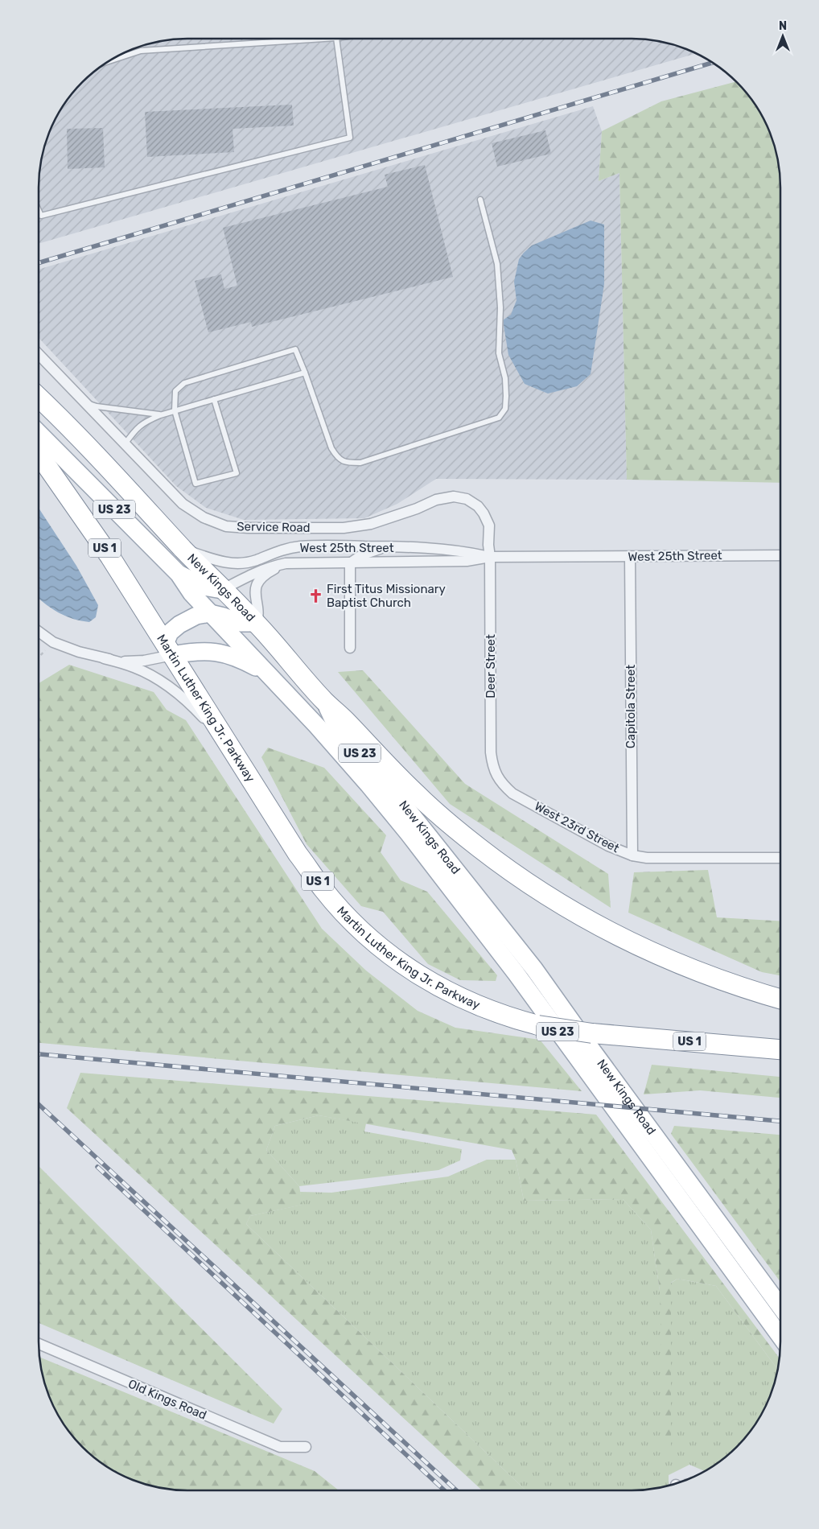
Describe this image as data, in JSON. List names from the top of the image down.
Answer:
{
  "streets": {
    "highway": ["US 1", "New Kings Road", "Martin Luther King Jr. Parkway"],
    "main road": ["US 23"],
    "street": [
      "Service Road",
      "West 25th Street",
      "Deer Street",
      "Capitola Street",
      "West 23rd Street",
      "Old Kings Road"
    ]
  },
  "crossings": [
    ["Service Road", "West 25th Street"],
    ["Service Road", "Deer Street"],
    ["West 25th Street", "New Kings Road"],
    ["West 25th Street", "Deer Street"],
    ["West 25th Street", "Capitola Street"],
    ["Deer Street", "West 23rd Street"],
    ["Capitola Street", "West 23rd Street"]
  ],
  "places": {
    "church": ["First Titus Missionary Baptist Church"]
  },
  "north": "top"
}
